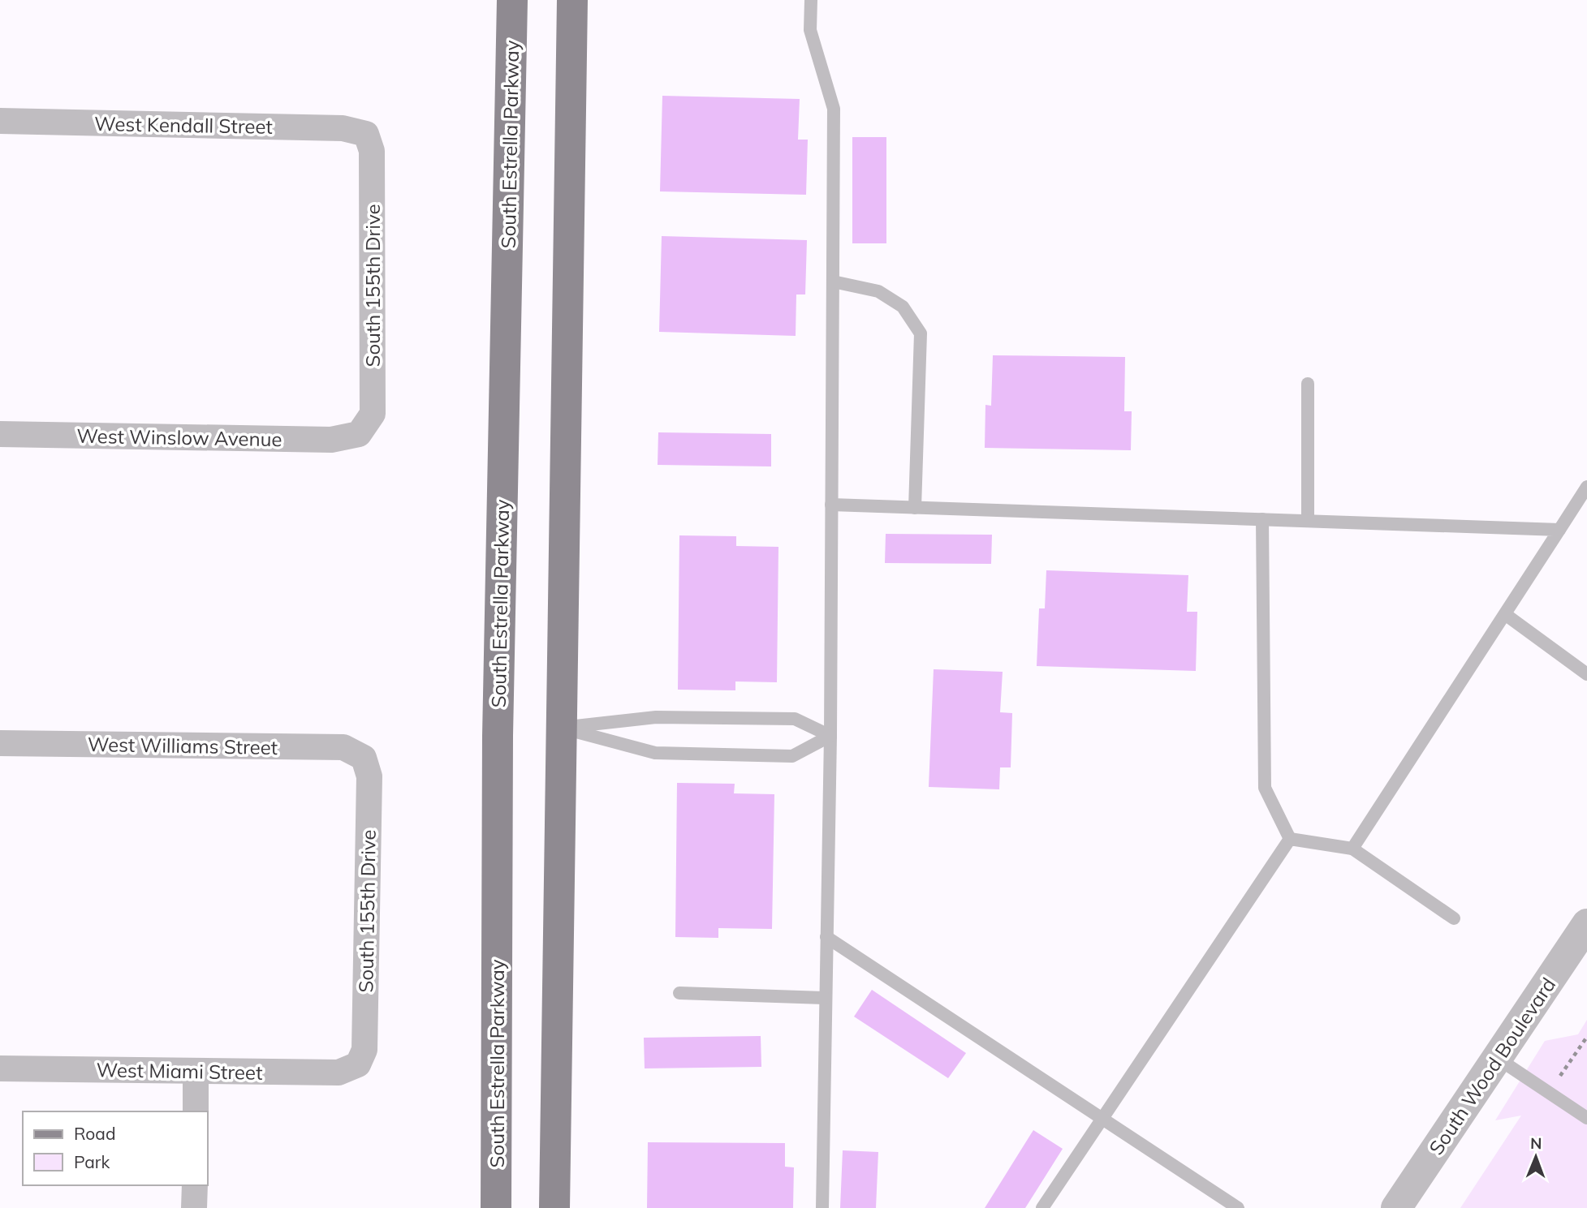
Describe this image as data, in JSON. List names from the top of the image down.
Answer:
{
  "streets": {
    "main road": ["South Estrella Parkway"],
    "street": [
      "West Kendall Street",
      "South 155th Drive",
      "West Winslow Avenue",
      "West Williams Street",
      "South Wood Boulevard",
      "West Miami Street"
    ]
  },
  "crossings": [
    ["West Kendall Street", "South 155th Drive"],
    ["South 155th Drive", "West Winslow Avenue"],
    ["South 155th Drive", "West Williams Street"],
    ["South 155th Drive", "West Miami Street"]
  ],
  "legend": ["Road", "Park"],
  "north": "top"
}
